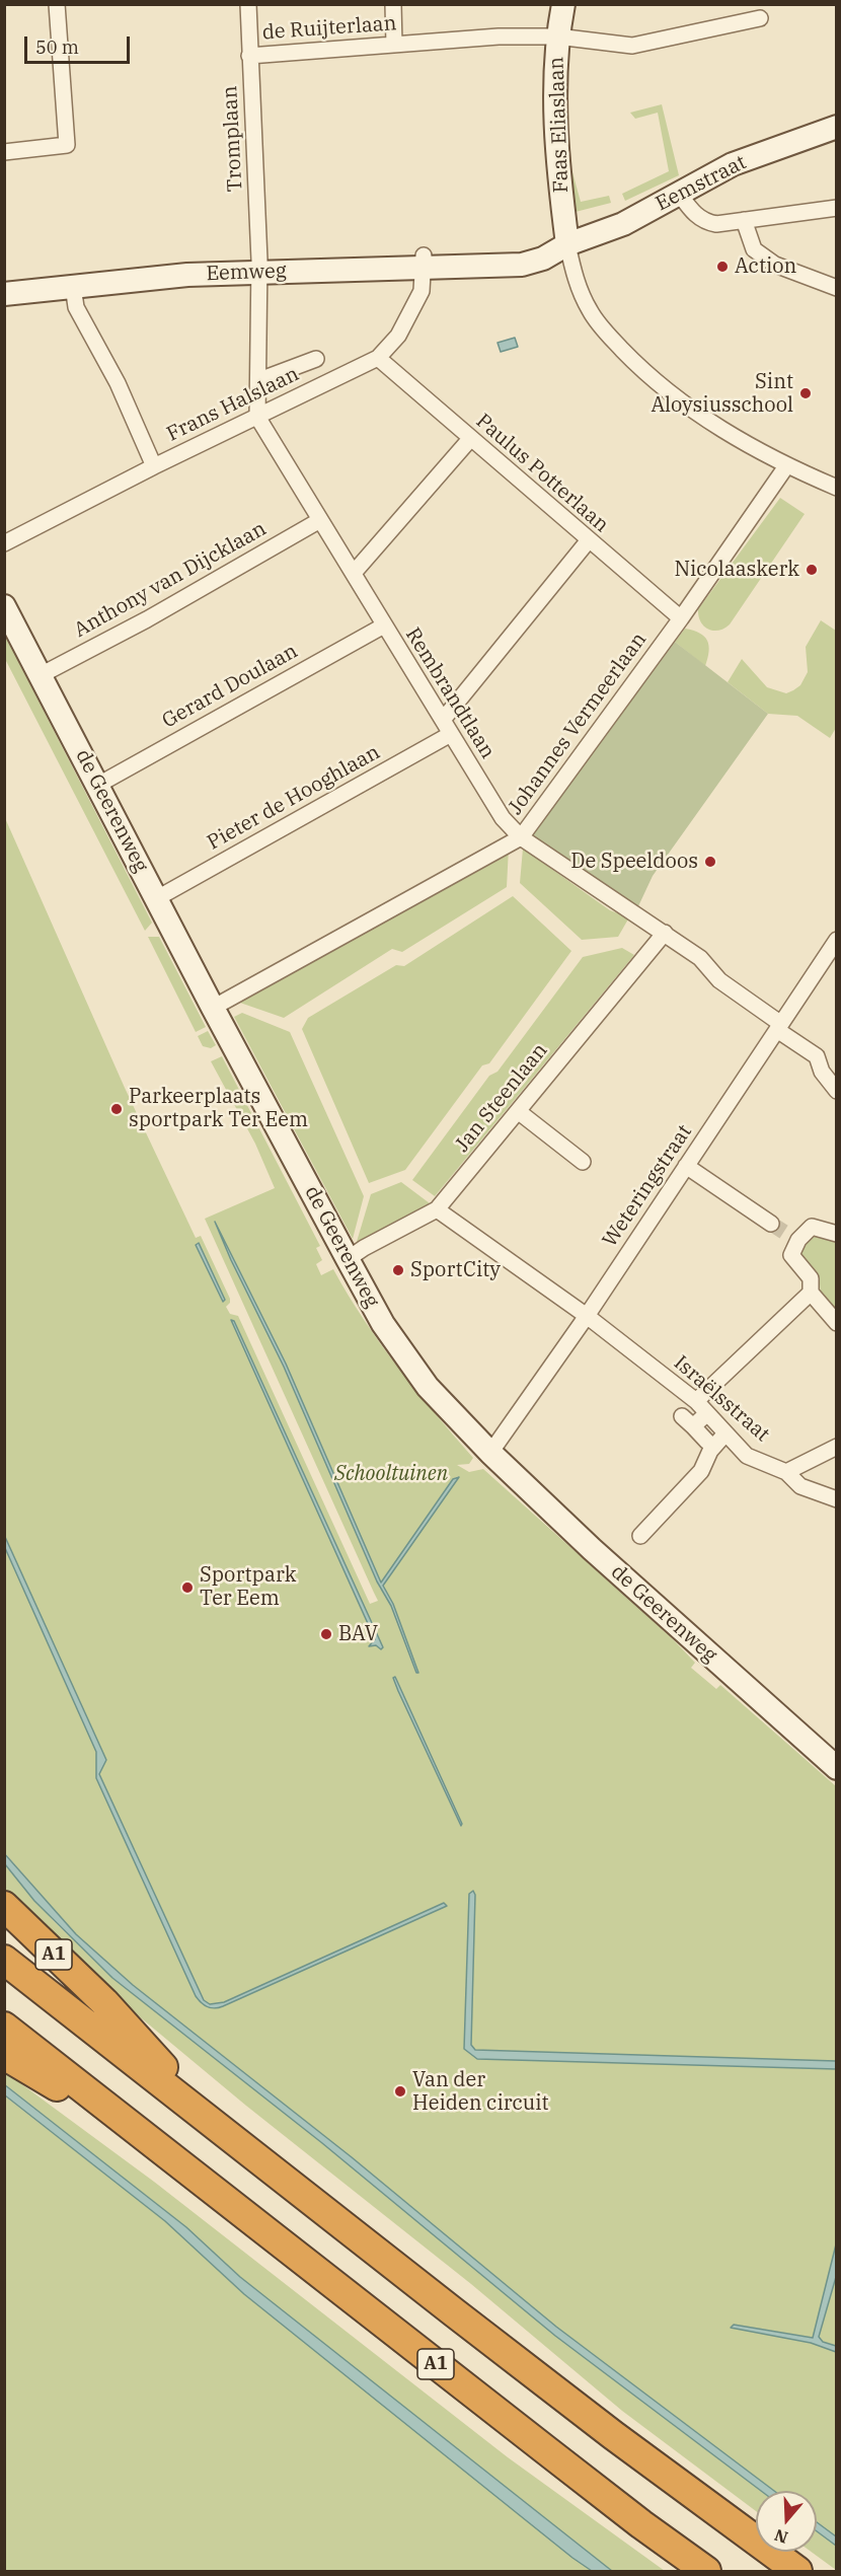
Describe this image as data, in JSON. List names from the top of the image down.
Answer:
{
  "streets": {
    "highway": ["A1"],
    "main road": [
      "Faas Eliaslaan",
      "Eemstraat",
      "Eemweg",
      "de Geerenweg"
    ],
    "street": [
      "de Ruijterlaan",
      "Tromplaan",
      "Frans Halslaan",
      "Paulus Potterlaan",
      "Anthony van Dijcklaan",
      "Gerard Doulaan",
      "Rembrandtlaan",
      "Johannes Vermeerlaan",
      "Pieter de Hooghlaan",
      "Jan Steenlaan",
      "Weteringstraat",
      "Israëlsstraat"
    ]
  },
  "crossings": [
    ["de Ruijterlaan", "Faas Eliaslaan"],
    ["de Ruijterlaan", "Tromplaan"],
    ["Faas Eliaslaan", "Eemstraat"],
    ["Faas Eliaslaan", "Eemweg"],
    ["Tromplaan", "Eemweg"],
    ["Eemstraat", "Eemweg"],
    ["Eemweg", "Frans Halslaan"],
    ["Frans Halslaan", "Paulus Potterlaan"],
    ["Frans Halslaan", "Rembrandtlaan"],
    ["Paulus Potterlaan", "Johannes Vermeerlaan"],
    ["Anthony van Dijcklaan", "Rembrandtlaan"],
    ["Anthony van Dijcklaan", "de Geerenweg"],
    ["Gerard Doulaan", "Rembrandtlaan"],
    ["Gerard Doulaan", "de Geerenweg"],
    ["Rembrandtlaan", "Johannes Vermeerlaan"],
    ["Rembrandtlaan", "Pieter de Hooghlaan"],
    ["Rembrandtlaan", "Jan Steenlaan"],
    ["Rembrandtlaan", "Weteringstraat"],
    ["Johannes Vermeerlaan", "de Geerenweg"],
    ["Pieter de Hooghlaan", "de Geerenweg"],
    ["de Geerenweg", "Jan Steenlaan"],
    ["de Geerenweg", "Weteringstraat"],
    ["Jan Steenlaan", "Israëlsstraat"],
    ["Weteringstraat", "Israëlsstraat"]
  ],
  "parks": ["Schooltuinen"],
  "places": [
    "Action",
    "Sint Aloysiusschool",
    "Nicolaaskerk",
    "De Speeldoos",
    "Parkeerplaats sportpark Ter Eem",
    "SportCity",
    "Sportpark Ter Eem",
    "BAV",
    "Van der Heiden circuit"
  ],
  "scale_bar": "50 m",
  "north": "bottom"
}
